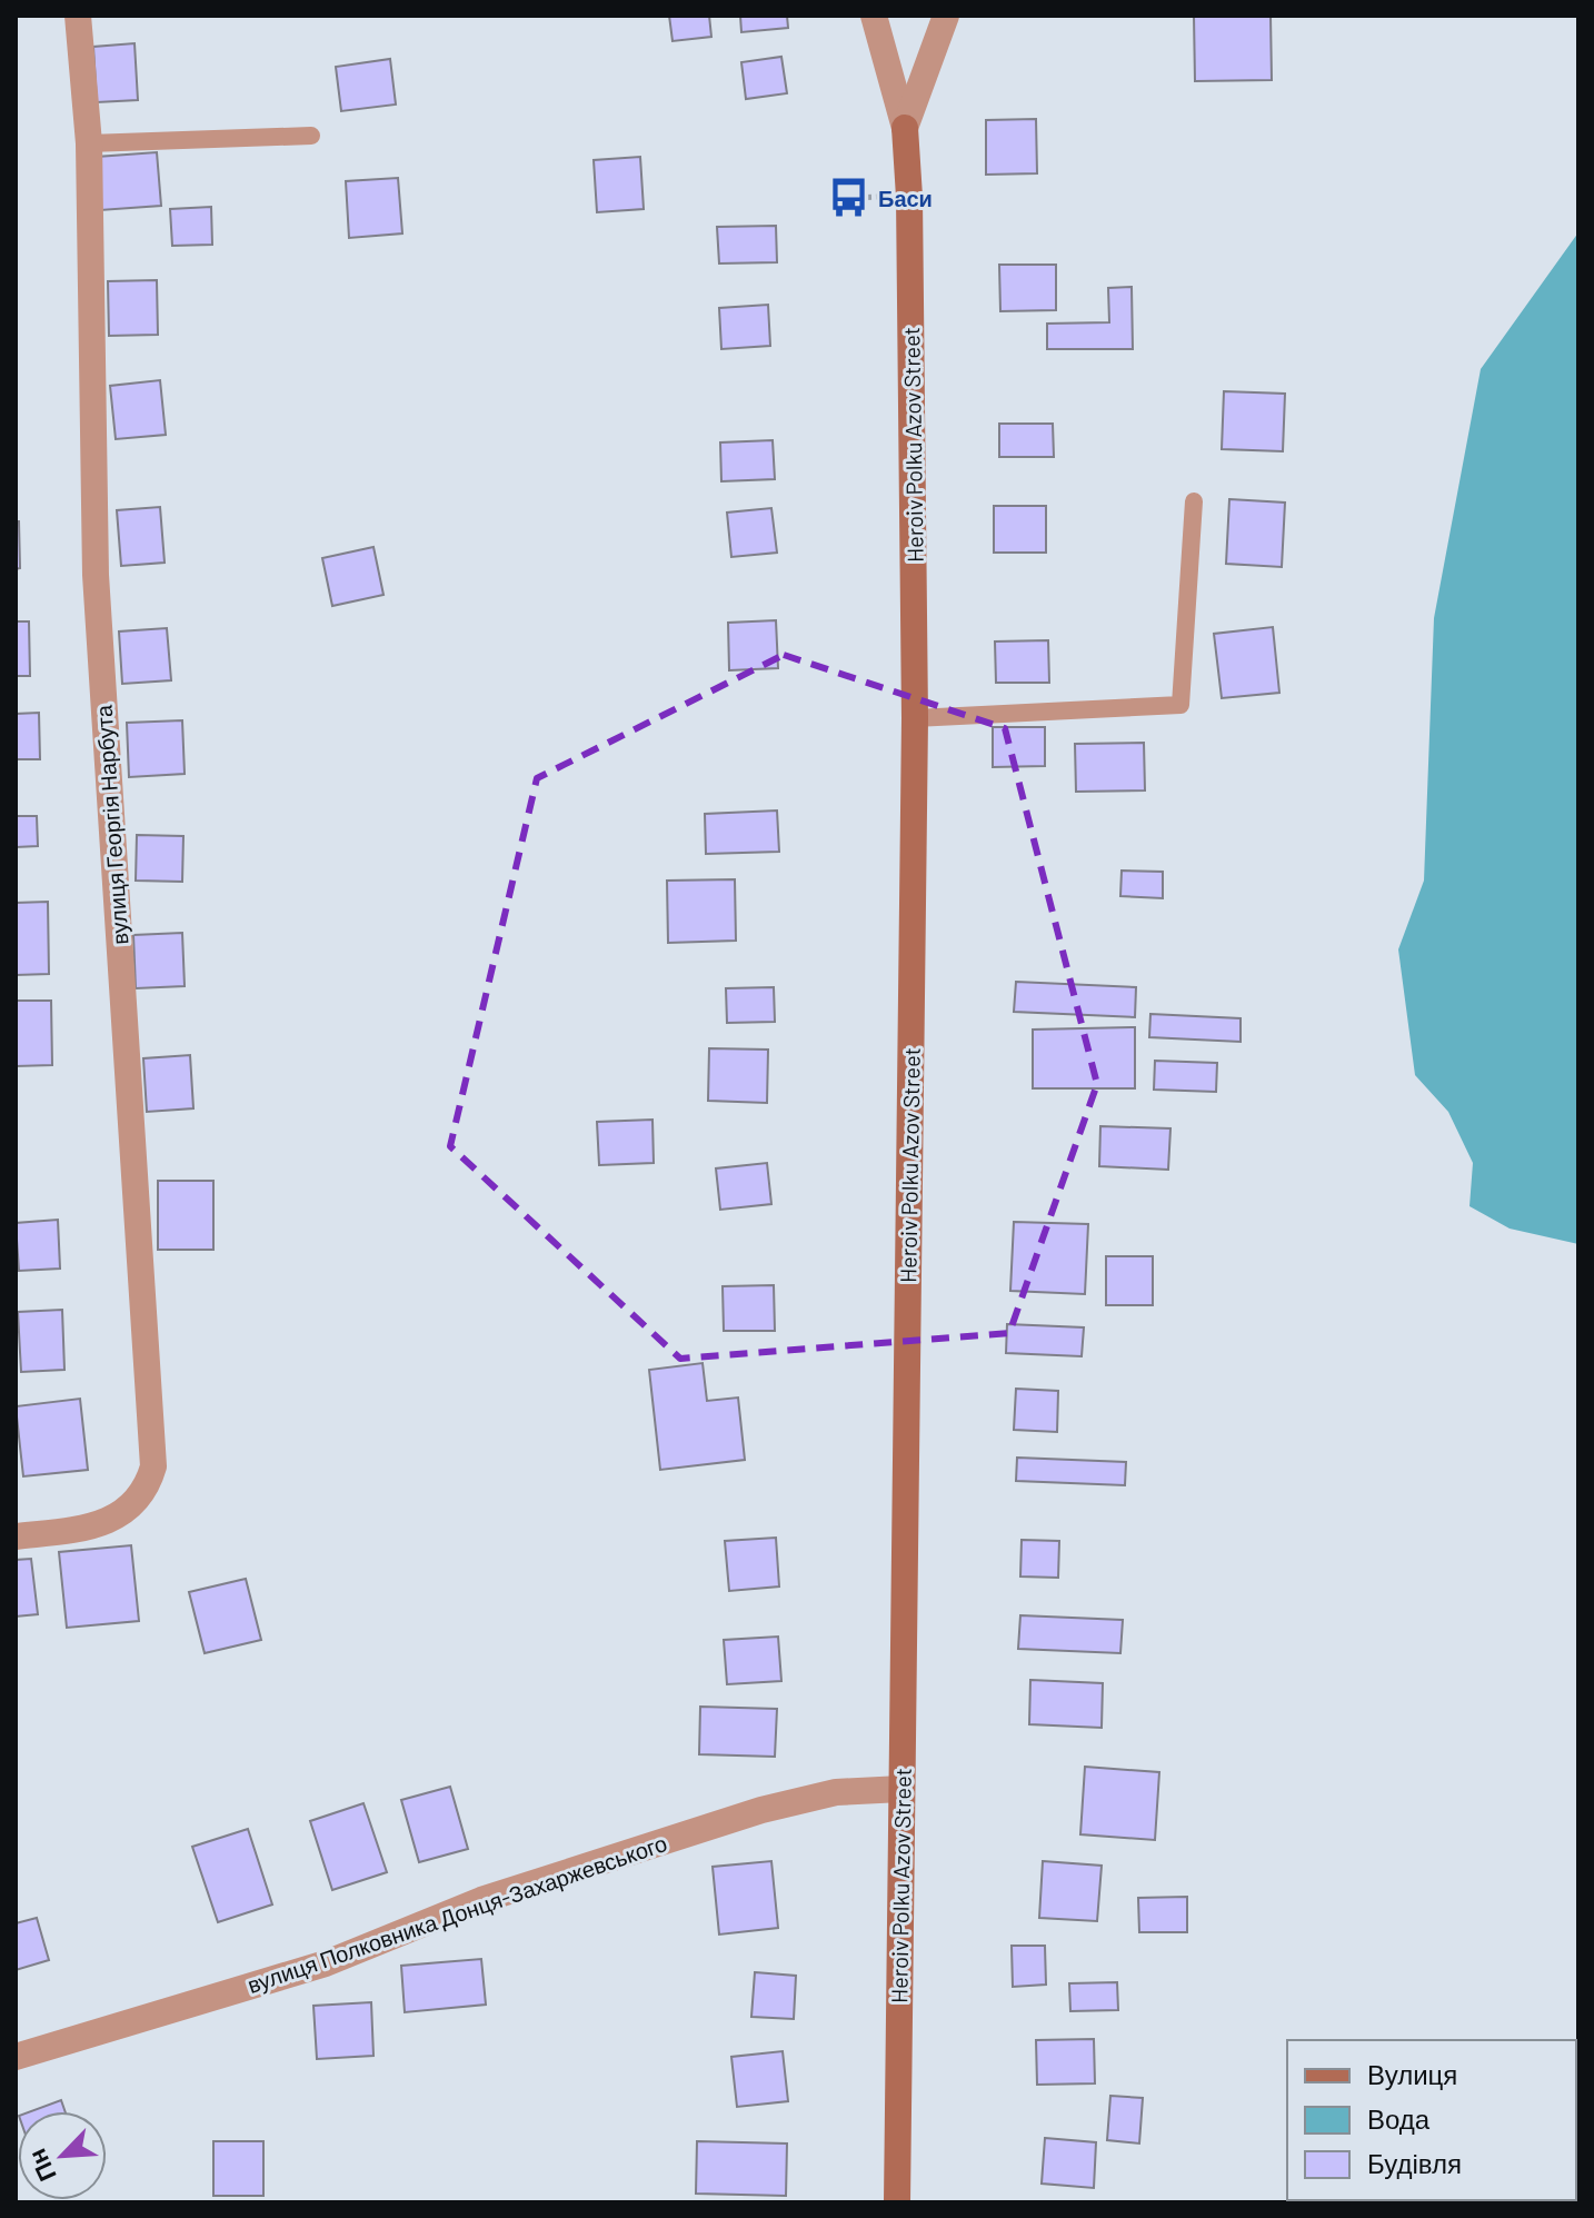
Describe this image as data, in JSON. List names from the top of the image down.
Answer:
{
  "streets": {
    "main road": ["Heroiv Polku Azov Street"],
    "street": ["вулиця Георгія Нарбута", "вулиця Полковника Донця-Захаржевського"]
  },
  "crossings": [
    ["Heroiv Polku Azov Street", "вулиця Полковника Донця-Захаржевського"]
  ],
  "places": {
    "bus stop": ["Баси"]
  },
  "legend": ["Вулиця", "Вода", "Будівля"],
  "north": "bottom left"
}
